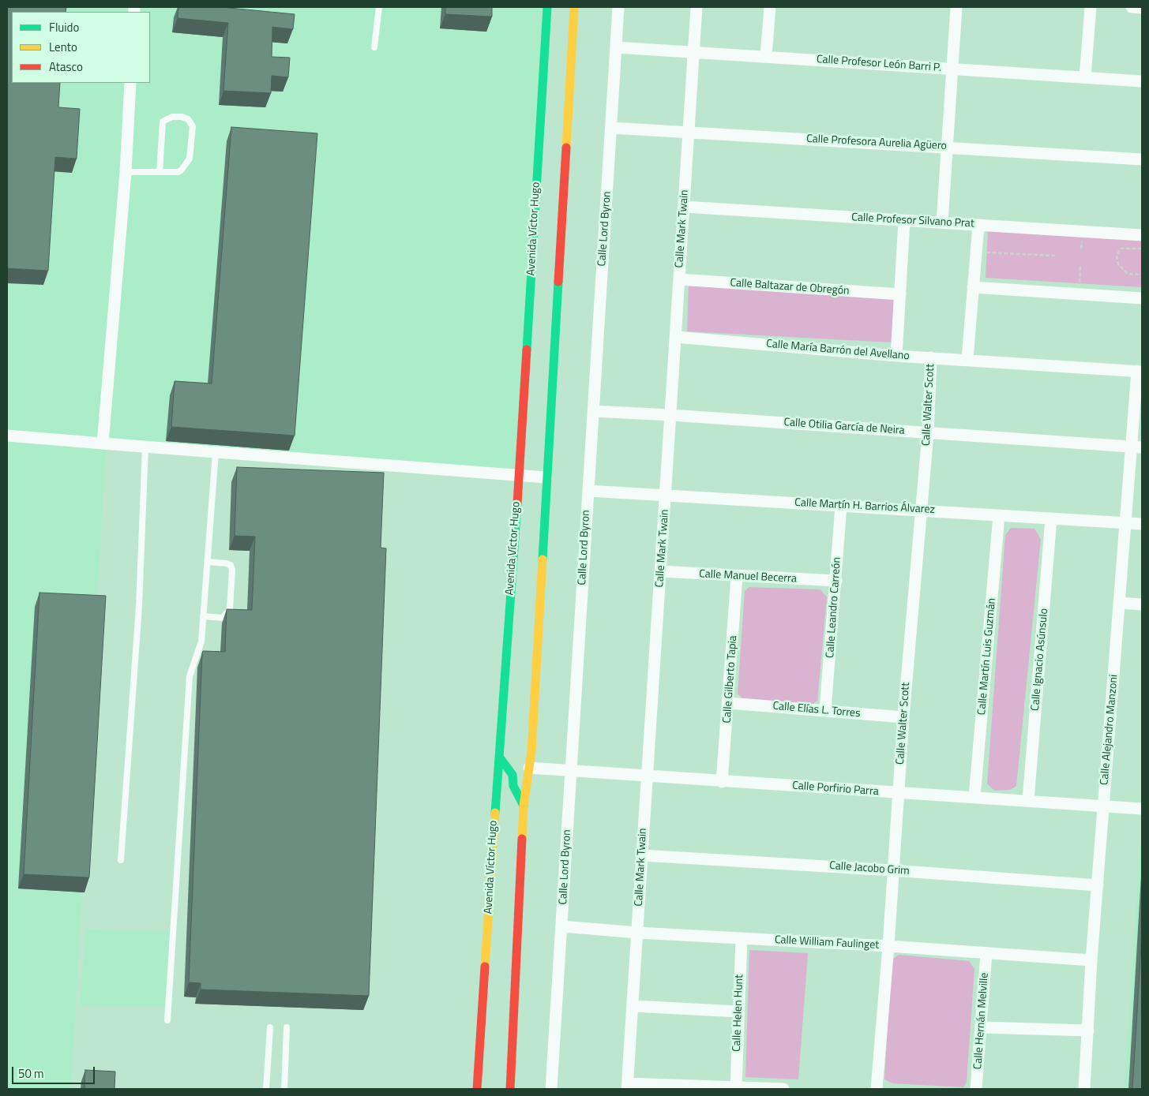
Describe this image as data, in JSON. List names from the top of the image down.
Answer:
{
  "streets": {
    "street": [
      "Calle Profesor León Barri P.",
      "Calle Profesora Aurelia Agüero",
      "Calle Profesor Silvano Prat",
      "Avenida Víctor Hugo",
      "Calle Lord Byron",
      "Calle Mark Twain",
      "Calle Baltazar de Obregón",
      "Calle María Barrón del Avellano",
      "Calle Walter Scott",
      "Calle Otilia García de Neira",
      "Calle Martín H. Barrios Álvarez",
      "Calle Manuel Becerra",
      "Calle Leandro Carreón",
      "Calle Martín Luis Guzmán",
      "Calle Ignacio Asúnsulo",
      "Calle Gilberto Tapia",
      "Calle Elías L. Torres",
      "Calle Alejandro Manzoni",
      "Calle Porfirio Parra",
      "Calle Jacobo Grim",
      "Calle William Faulinget",
      "Calle Helen Hunt",
      "Calle Hernán Melville"
    ]
  },
  "crossings": [
    ["Calle Profesor León Barri P.", "Calle Lord Byron"],
    ["Calle Profesor León Barri P.", "Calle Mark Twain"],
    ["Calle Profesora Aurelia Agüero", "Calle Lord Byron"],
    ["Calle Profesora Aurelia Agüero", "Calle Mark Twain"],
    ["Calle Profesor Silvano Prat", "Calle Mark Twain"],
    ["Calle Lord Byron", "Calle Otilia García de Neira"],
    ["Calle Lord Byron", "Calle Martín H. Barrios Álvarez"],
    ["Calle Lord Byron", "Calle Porfirio Parra"],
    ["Calle Lord Byron", "Calle William Faulinget"],
    ["Calle Mark Twain", "Calle Baltazar de Obregón"],
    ["Calle Mark Twain", "Calle María Barrón del Avellano"],
    ["Calle Mark Twain", "Calle Otilia García de Neira"],
    ["Calle Mark Twain", "Calle Martín H. Barrios Álvarez"],
    ["Calle Mark Twain", "Calle Manuel Becerra"],
    ["Calle Mark Twain", "Calle Porfirio Parra"],
    ["Calle Mark Twain", "Calle Jacobo Grim"],
    ["Calle Mark Twain", "Calle William Faulinget"],
    ["Calle María Barrón del Avellano", "Calle Walter Scott"],
    ["Calle María Barrón del Avellano", "Calle Alejandro Manzoni"],
    ["Calle Walter Scott", "Calle Otilia García de Neira"],
    ["Calle Walter Scott", "Calle Martín H. Barrios Álvarez"],
    ["Calle Walter Scott", "Calle Elías L. Torres"],
    ["Calle Walter Scott", "Calle Porfirio Parra"],
    ["Calle Walter Scott", "Calle Jacobo Grim"],
    ["Calle Walter Scott", "Calle William Faulinget"],
    ["Calle Otilia García de Neira", "Calle Alejandro Manzoni"],
    ["Calle Martín H. Barrios Álvarez", "Calle Leandro Carreón"],
    ["Calle Martín H. Barrios Álvarez", "Calle Martín Luis Guzmán"],
    ["Calle Martín H. Barrios Álvarez", "Calle Ignacio Asúnsulo"],
    ["Calle Martín H. Barrios Álvarez", "Calle Alejandro Manzoni"],
    ["Calle Manuel Becerra", "Calle Leandro Carreón"],
    ["Calle Manuel Becerra", "Calle Gilberto Tapia"],
    ["Calle Leandro Carreón", "Calle Elías L. Torres"],
    ["Calle Martín Luis Guzmán", "Calle Porfirio Parra"],
    ["Calle Ignacio Asúnsulo", "Calle Porfirio Parra"],
    ["Calle Gilberto Tapia", "Calle Elías L. Torres"],
    ["Calle Gilberto Tapia", "Calle Porfirio Parra"],
    ["Calle Alejandro Manzoni", "Calle Porfirio Parra"],
    ["Calle Alejandro Manzoni", "Calle Jacobo Grim"],
    ["Calle Alejandro Manzoni", "Calle William Faulinget"],
    ["Calle William Faulinget", "Calle Helen Hunt"],
    ["Calle William Faulinget", "Calle Hernán Melville"]
  ],
  "legend": ["Fluido", "Lento", "Atasco"],
  "scale_bar": "50 m"
}
